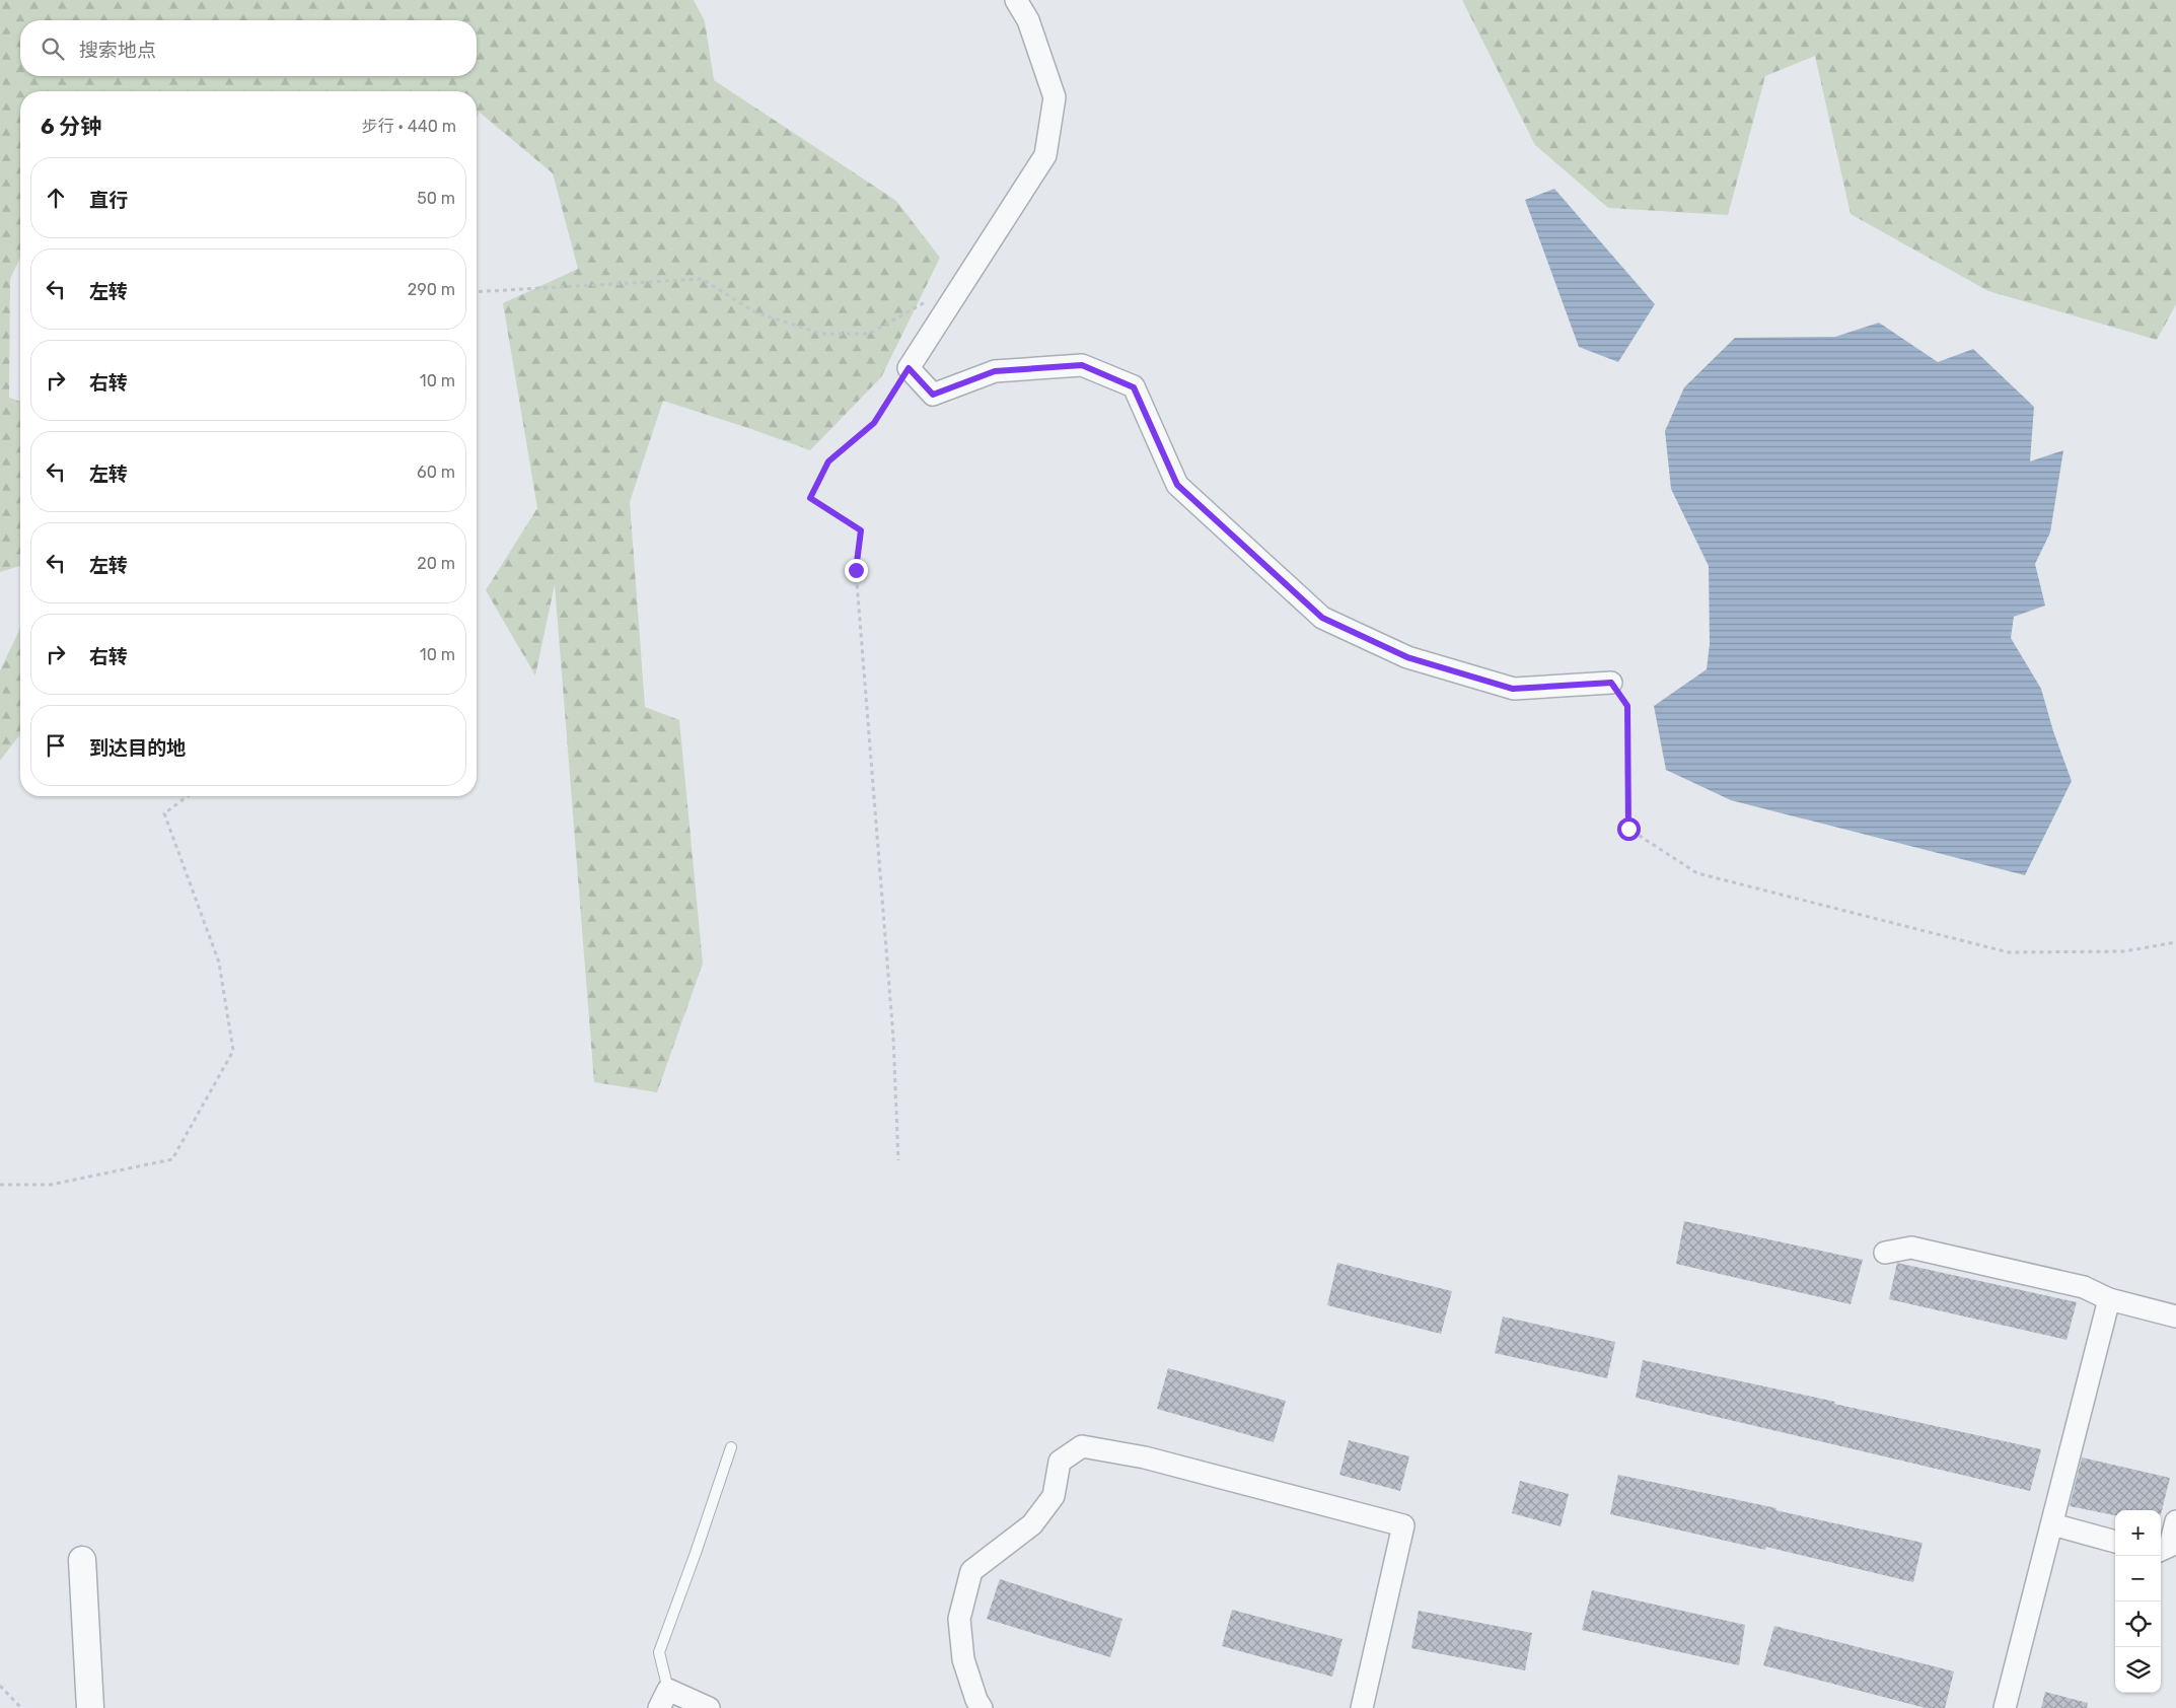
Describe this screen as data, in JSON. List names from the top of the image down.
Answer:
{
  "page": {
    "search": "搜索地点",
    "heading": ["6 分钟", "步行 · 440 m"],
    "list": [
      ["直行", "50 m"],
      ["左转", "290 m"],
      ["右转", "10 m"],
      ["左转", "60 m"],
      ["左转", "20 m"],
      ["右转", "10 m"],
      "到达目的地"
    ],
    "map_buttons": ["+", "−"]
  }
}
